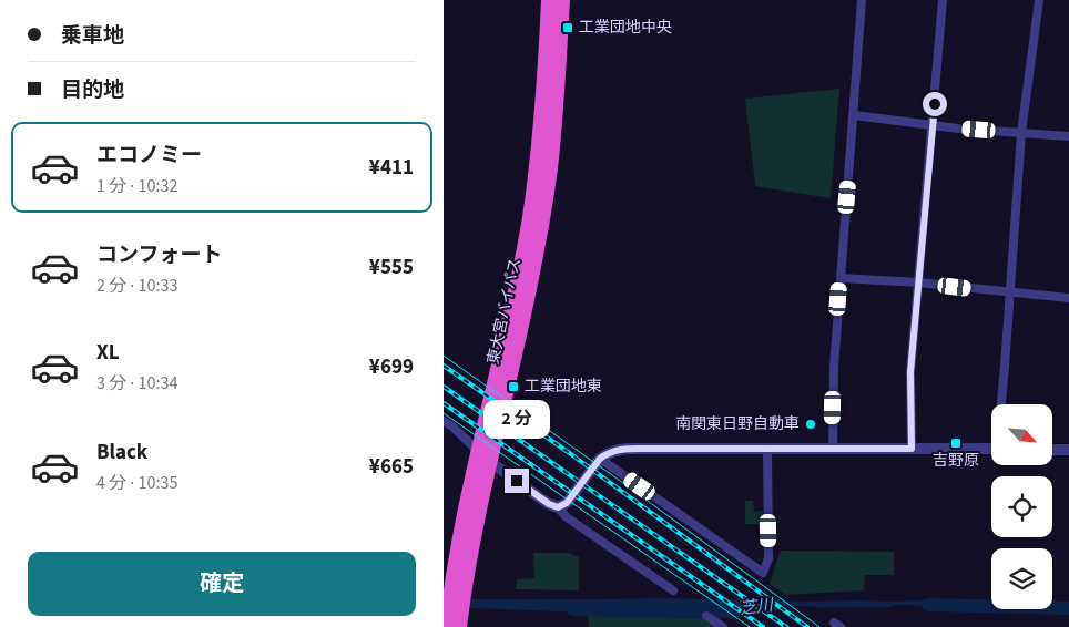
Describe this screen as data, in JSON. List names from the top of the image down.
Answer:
{
  "streets": {
    "highway": ["東大宮バイパス"]
  },
  "water": ["芝川"],
  "places": {
    "transit": ["工業団地中央", "工業団地東", "吉野原"],
    "other": ["南関東日野自動車"]
  },
  "north": "bottom right",
  "page": {
    "banner": ["乗車地", "目的地"],
    "list": [
      {
        "name": "エコノミー",
        "note": "1 分 · 10:32",
        "value": "¥411"
      },
      {
        "name": "コンフォート",
        "note": "2 分 · 10:33",
        "value": "¥555"
      },
      {
        "name": "XL",
        "note": "3 分 · 10:34",
        "value": "¥699"
      },
      {
        "name": "Black",
        "note": "4 分 · 10:35",
        "value": "¥665"
      }
    ],
    "bubble": "2 分",
    "buttons": "確定"
  }
}
